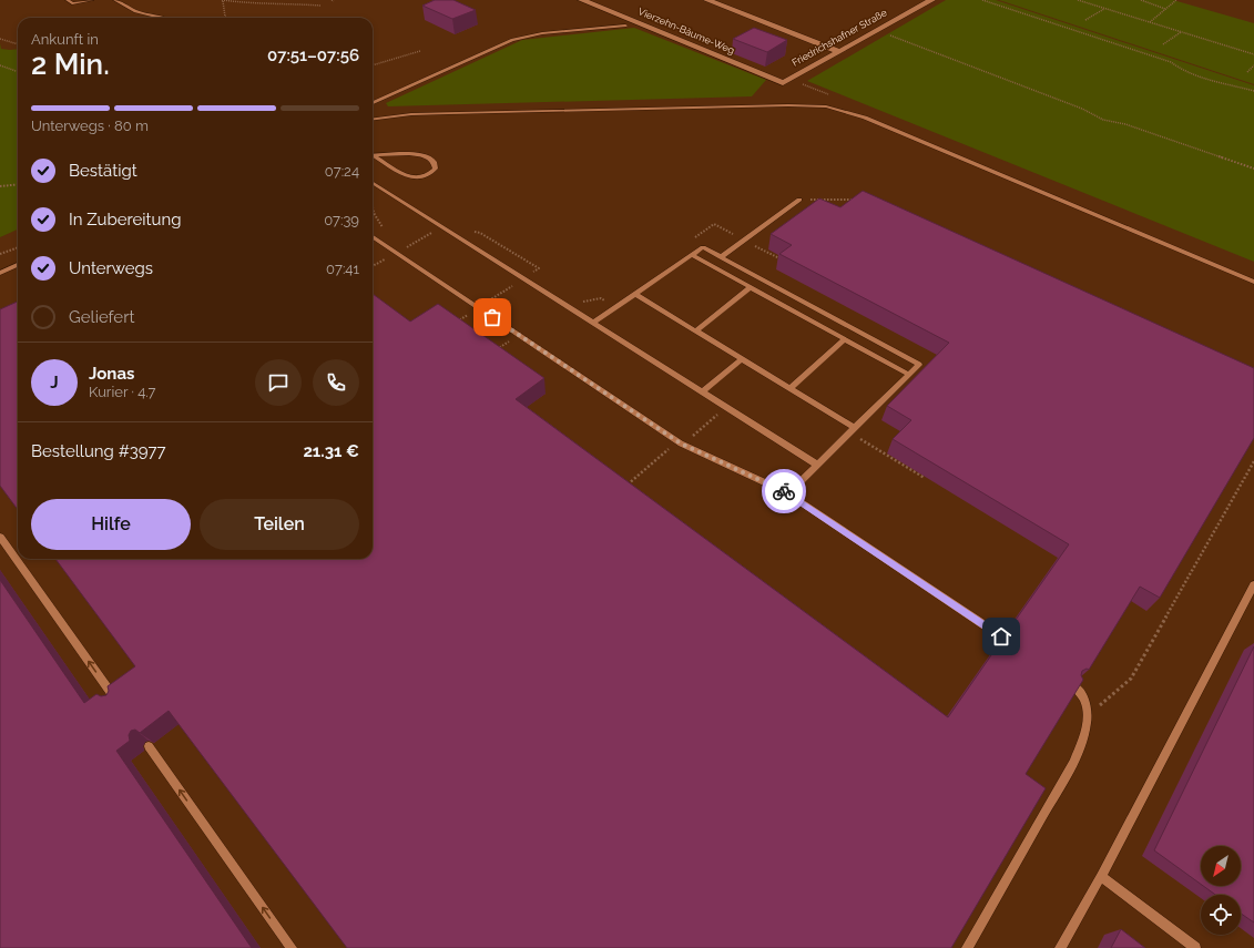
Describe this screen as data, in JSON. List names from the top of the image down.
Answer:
{
  "streets": {
    "street": ["Vierzehn-Bäume-Weg", "Friedrichshafner Straße"]
  },
  "crossings": [
    ["Vierzehn-Bäume-Weg", "Friedrichshafner Straße"]
  ],
  "north": "bottom left",
  "page": {
    "heading": ["2 Min.", "Ankunft in", "07:51–07:56"],
    "panel": [
      "Jonas",
      "Kurier · 4.7",
      "Bestellung #3977",
      "21.31 €"
    ],
    "bar": "Unterwegs · 80 m",
    "list": [
      ["Bestätigt", "07:24"],
      ["In Zubereitung", "07:39"],
      ["Unterwegs", "07:41"],
      "Geliefert"
    ],
    "round": "J",
    "buttons": ["Hilfe", "Teilen"]
  }
}
